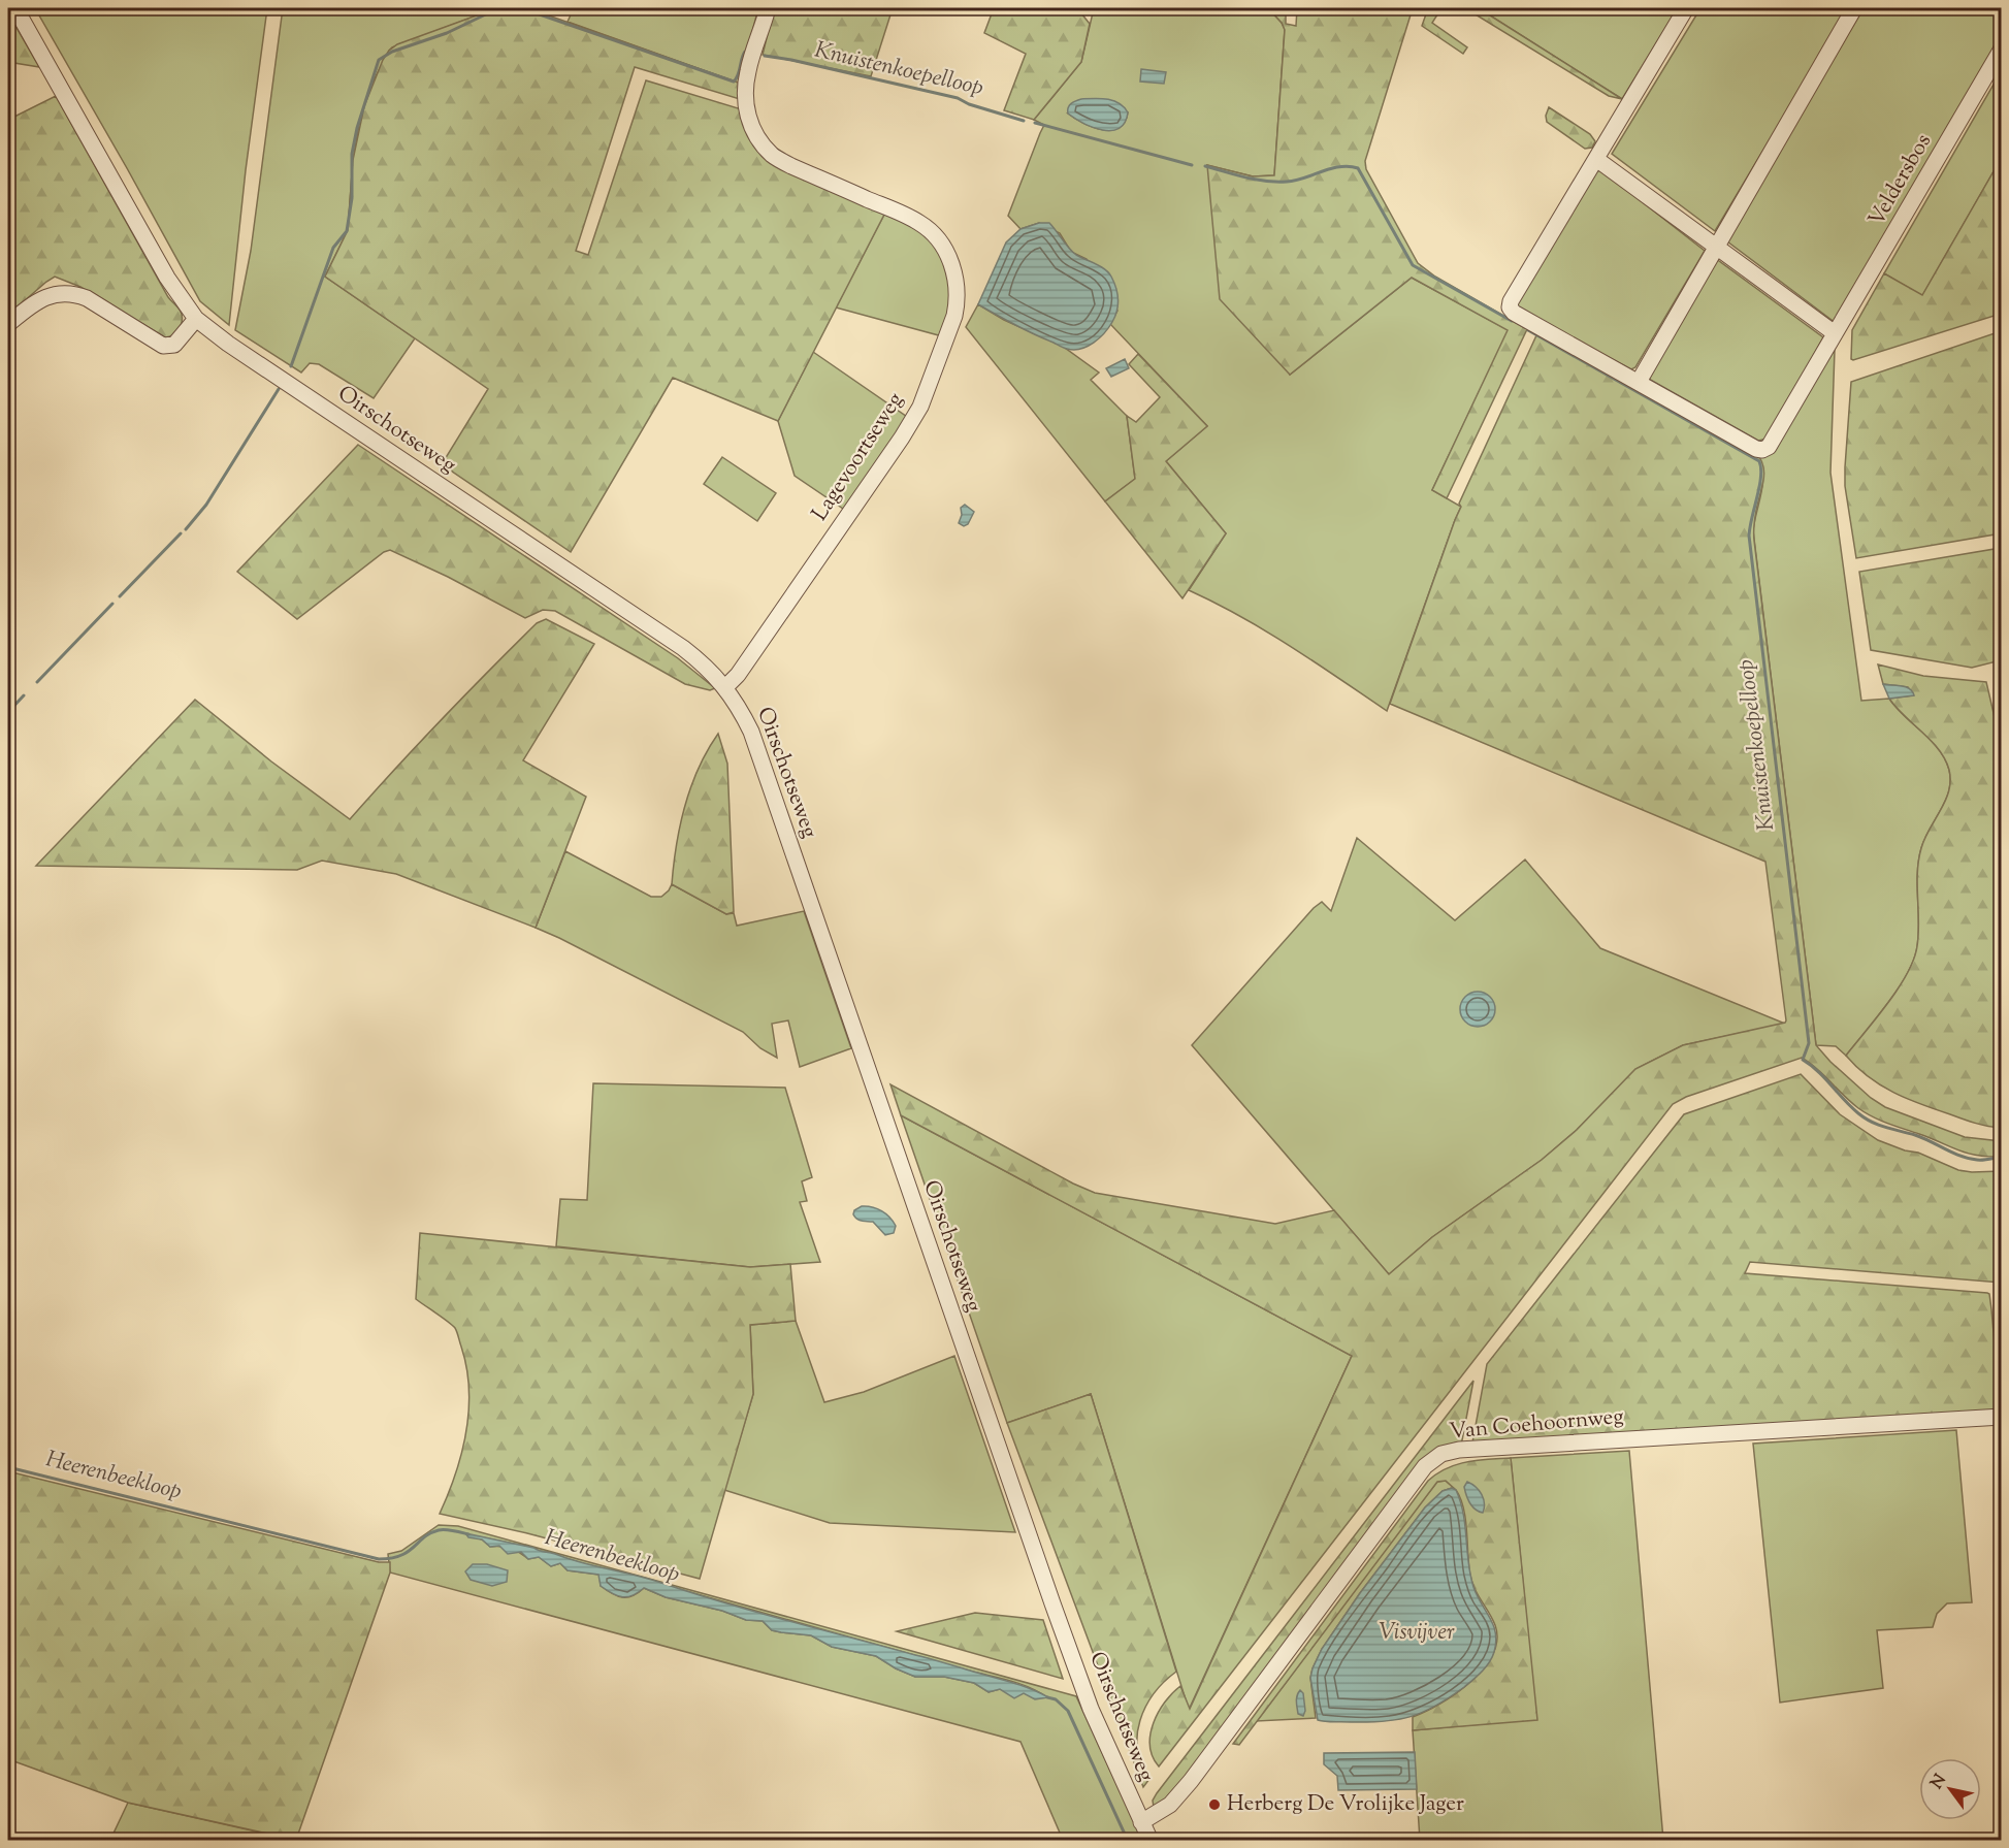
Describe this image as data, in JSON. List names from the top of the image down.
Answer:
{
  "streets": {
    "street": [
      "Veldersbos",
      "Oirschotseweg",
      "Lagevoortseweg",
      "Van Coehoornweg"
    ]
  },
  "crossings": [
    ["Oirschotseweg", "Lagevoortseweg"],
    ["Oirschotseweg", "Van Coehoornweg"]
  ],
  "water": ["Knuistenkoepelloop", "Heerenbeekloop", "Visvijver"],
  "places": ["Herberg De Vrolijke Jager"],
  "north": "top left"
}
